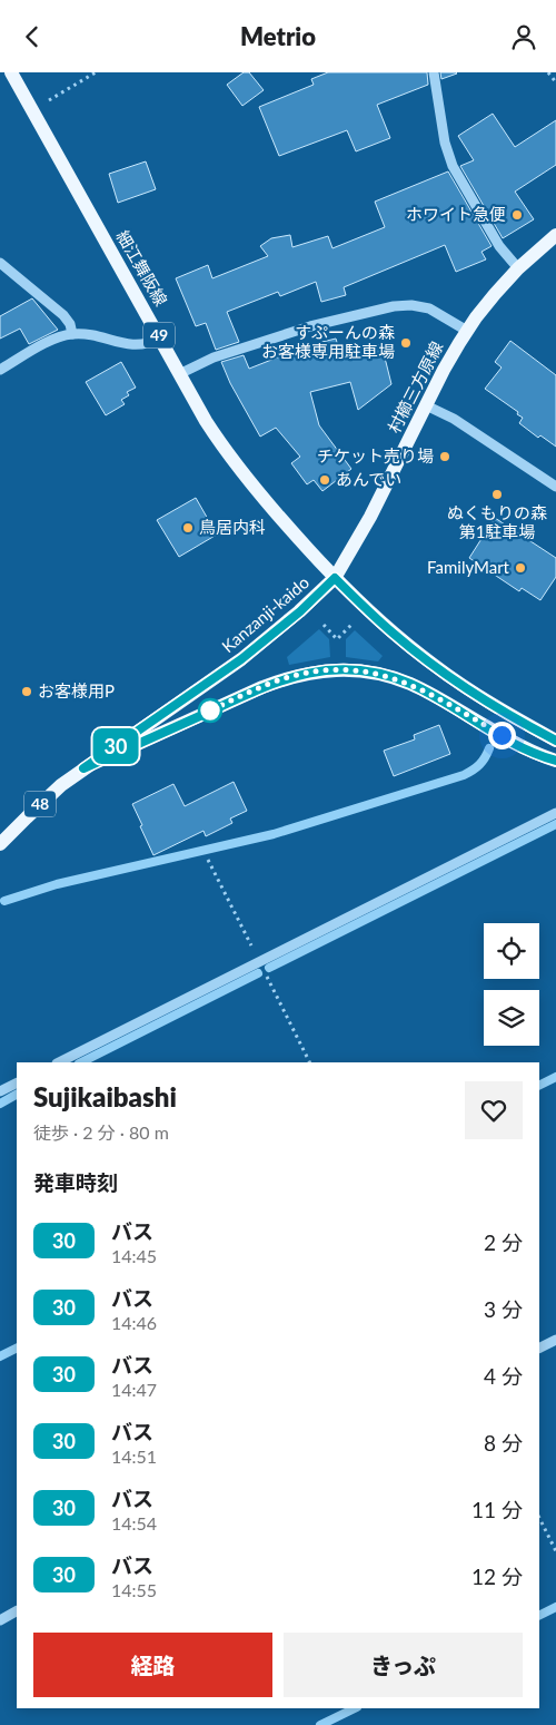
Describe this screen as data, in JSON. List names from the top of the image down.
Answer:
{
  "streets": {
    "main road": [
      "細江舞阪線",
      "49",
      "村櫛三方原線",
      "Kanzanji-kaido",
      "48"
    ]
  },
  "crossings": [
    ["細江舞阪線", "村櫛三方原線"],
    ["細江舞阪線", "Kanzanji-kaido"],
    ["村櫛三方原線", "Kanzanji-kaido"],
    ["Kanzanji-kaido", "48"]
  ],
  "places": [
    "ホワイト急便",
    "すぷーんの森 お客様専用駐車場",
    "チケット売り場",
    "あんでい",
    "ぬくもりの森 第1駐車場",
    "鳥居内科",
    "FamilyMart",
    "お客様用P"
  ],
  "lines": ["bus line 30"],
  "page": {
    "header": "Metrio",
    "on_map": "30",
    "heading": [
      ["Sujikaibashi", "徒歩 · 2 分 · 80 m"],
      "発車時刻"
    ],
    "list": [
      {
        "mark": "30",
        "name": "バス",
        "note": "14:45",
        "value": "2 分"
      },
      {
        "mark": "30",
        "name": "バス",
        "note": "14:46",
        "value": "3 分"
      },
      {
        "mark": "30",
        "name": "バス",
        "note": "14:47",
        "value": "4 分"
      },
      {
        "mark": "30",
        "name": "バス",
        "note": "14:51",
        "value": "8 分"
      },
      {
        "mark": "30",
        "name": "バス",
        "note": "14:54",
        "value": "11 分"
      },
      {
        "mark": "30",
        "name": "バス",
        "note": "14:55",
        "value": "12 分"
      }
    ],
    "buttons": ["経路", "きっぷ"]
  }
}
